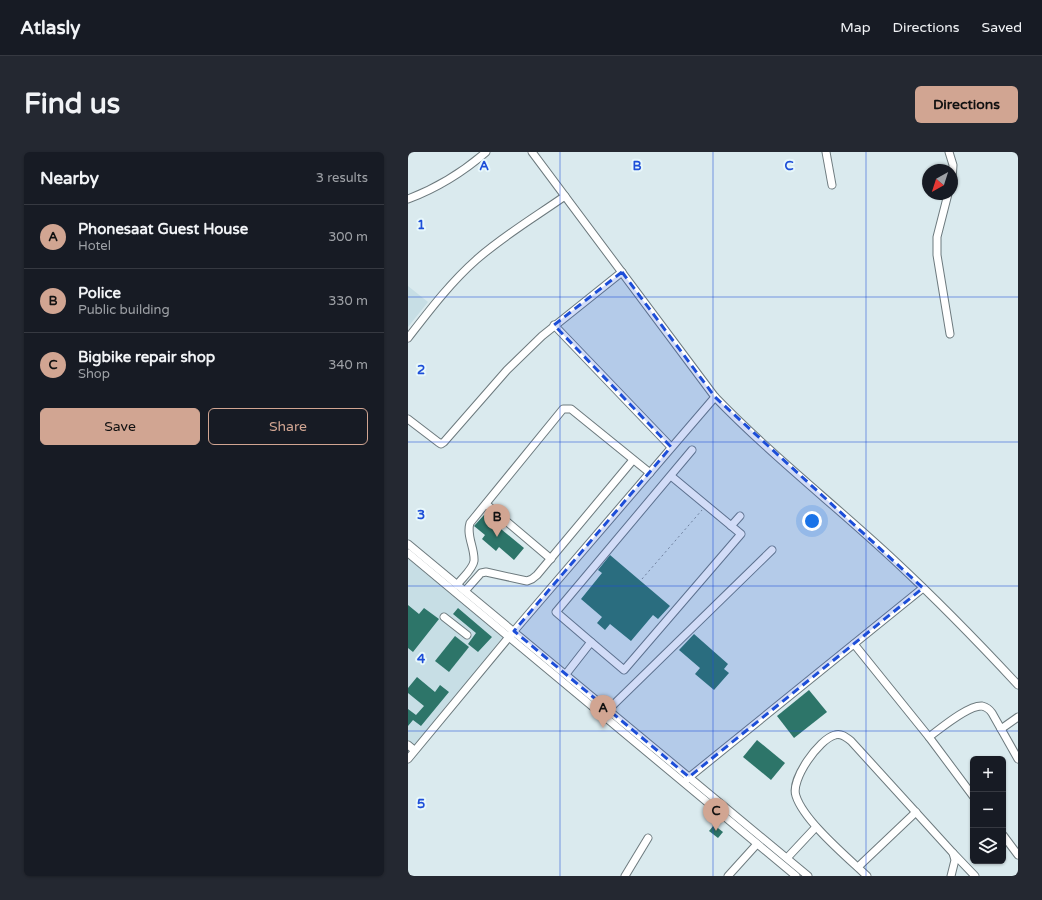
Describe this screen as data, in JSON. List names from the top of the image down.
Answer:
{
  "north": "bottom left",
  "page": {
    "header": "Atlasly",
    "nav": ["Map", "Directions", "Saved"],
    "buttons": [
      "Directions",
      ["Save", "Share"]
    ],
    "title": "Find us",
    "heading": ["Nearby", "3 results"],
    "list": [
      {
        "mark": "A",
        "name": "Phonesaat Guest House",
        "note": "Hotel",
        "value": "300 m"
      },
      {
        "mark": "B",
        "name": "Police",
        "note": "Public building",
        "value": "330 m"
      },
      {
        "mark": "C",
        "name": "Bigbike repair shop",
        "note": "Shop",
        "value": "340 m"
      }
    ],
    "pins": ["B", "A", "C"],
    "map_buttons": ["+", "−"]
  },
  "grid": {
    "columns": ["A", "B", "C"],
    "rows": [
      "1",
      "2",
      "3",
      "4",
      "5"
    ]
  }
}
